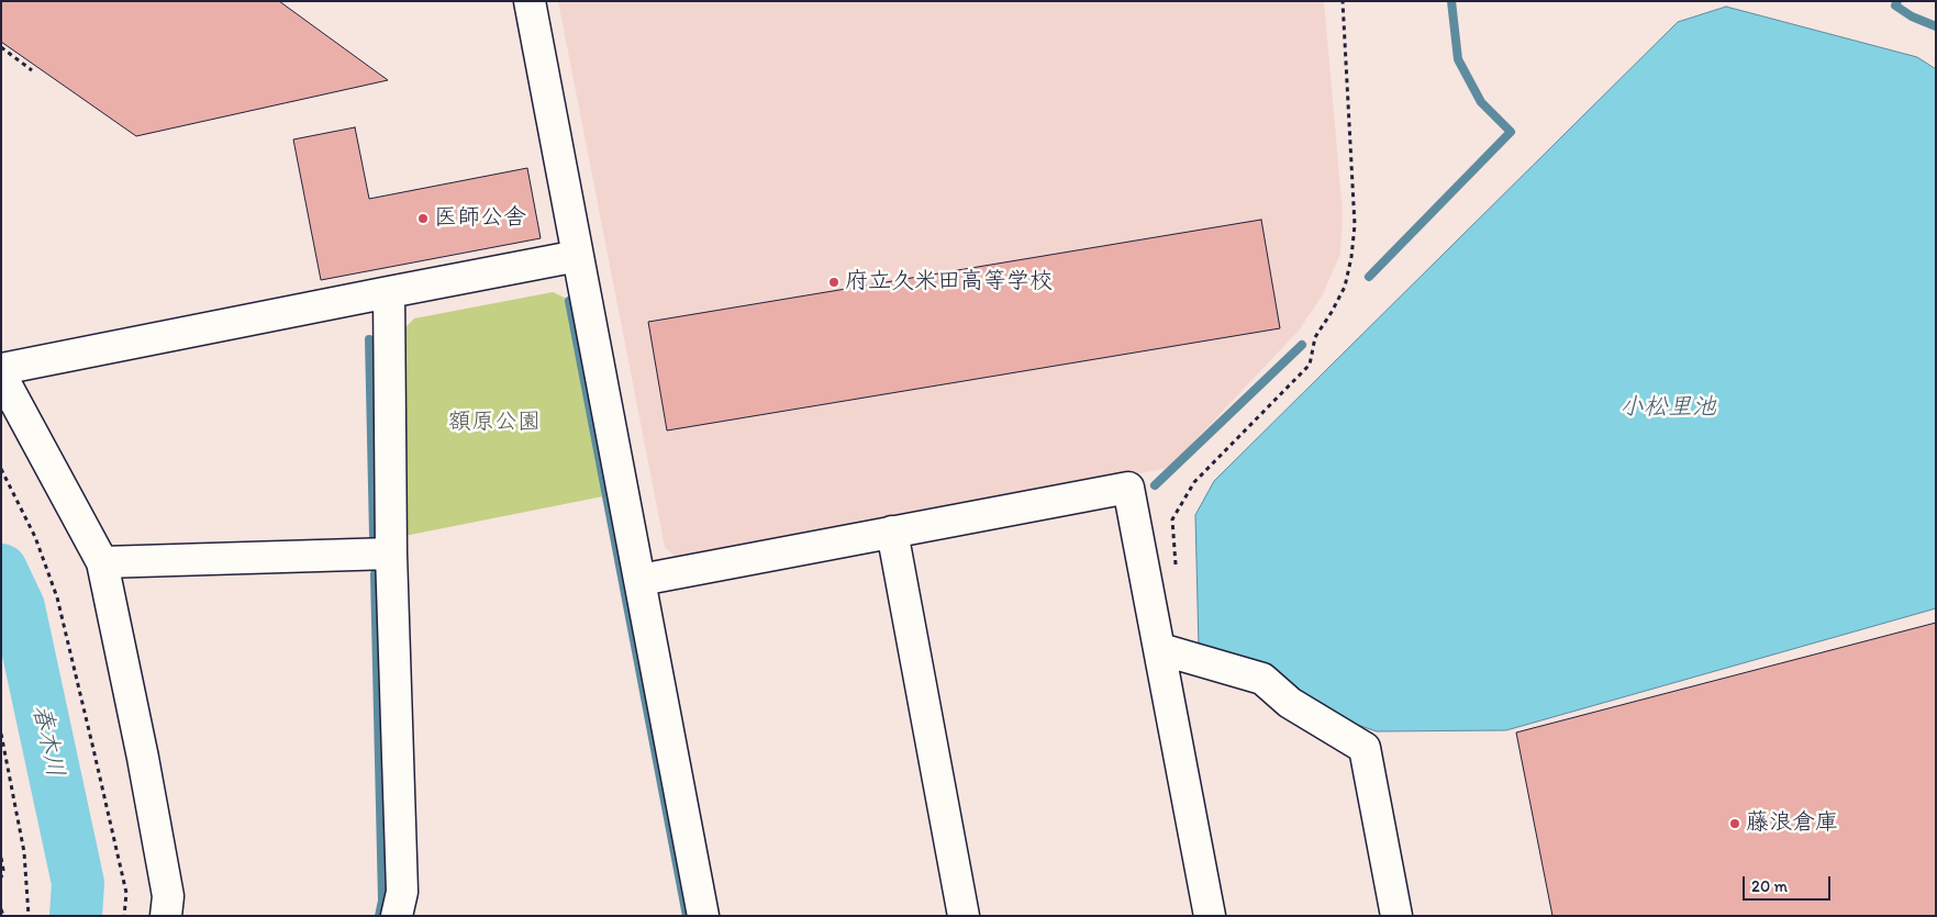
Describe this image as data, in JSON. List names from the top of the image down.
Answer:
{
  "water": ["小松里池", "春木川"],
  "parks": ["額原公園"],
  "places": ["医師公舎", "府立久米田高等学校", "藤浪倉庫"],
  "scale_bar": "20 m"
}
